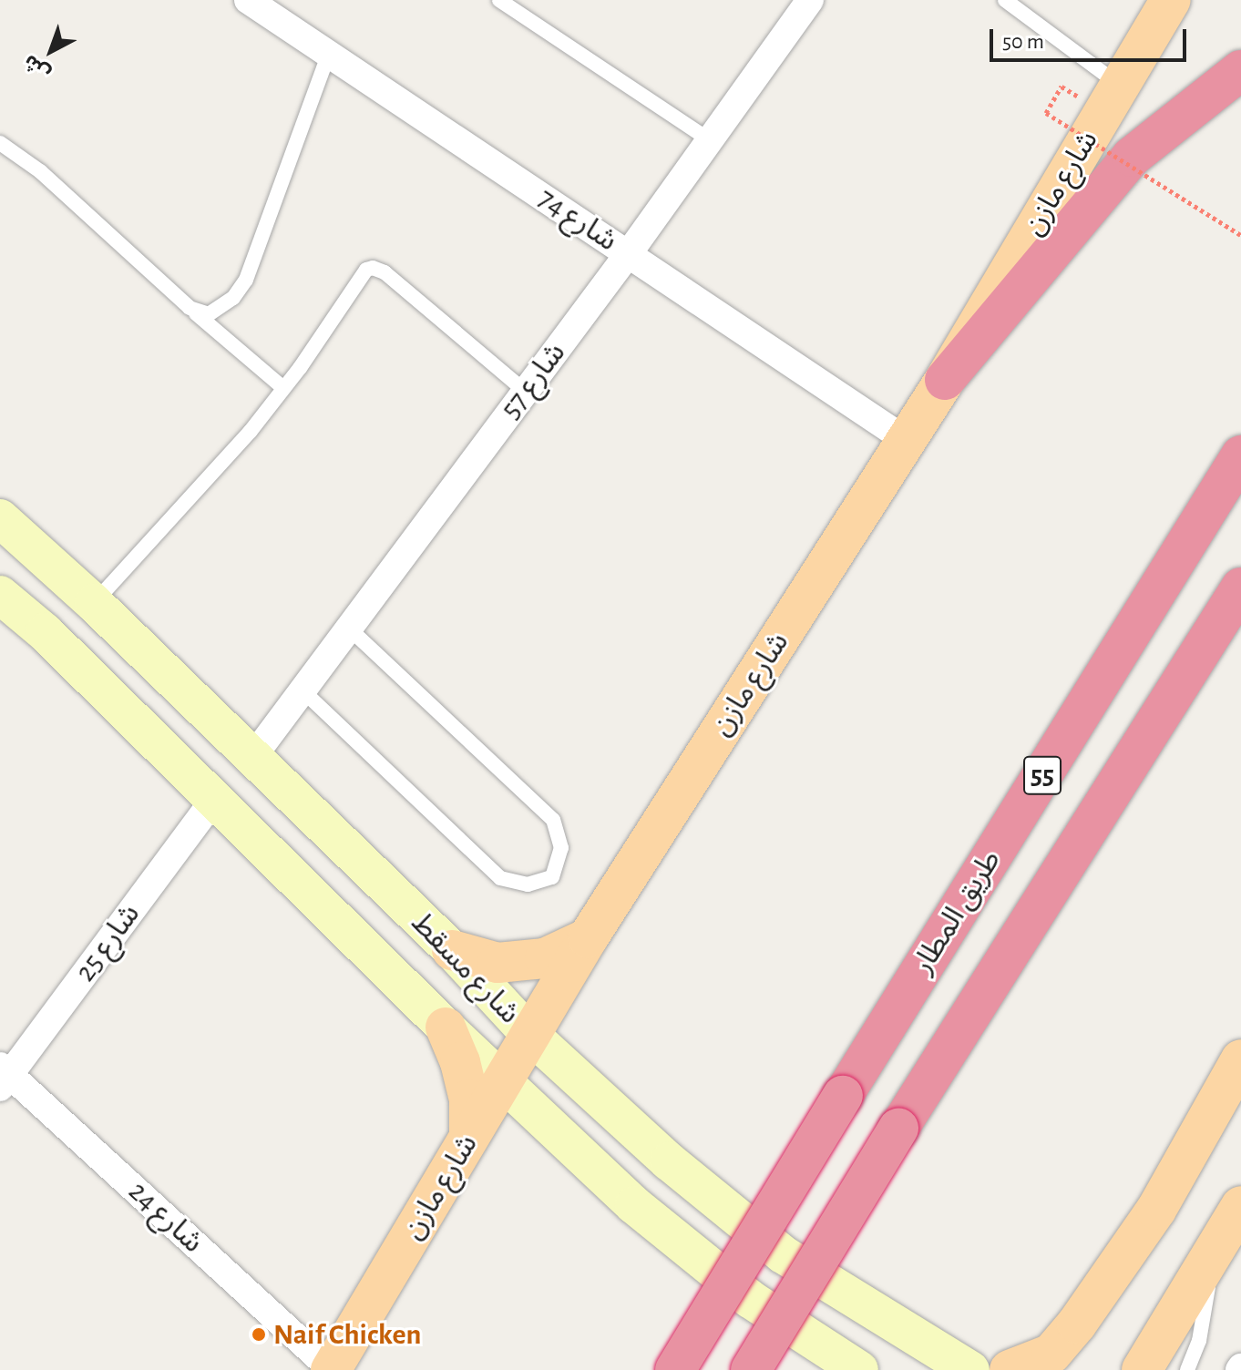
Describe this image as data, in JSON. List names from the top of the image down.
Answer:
{
  "streets": {
    "highway": ["55", "طريق المطار"],
    "main road": ["شارع مازن"],
    "street": [
      "شارع 74",
      "شارع 57",
      "شارع 25",
      "شارع مسقط",
      "شارع 24"
    ]
  },
  "crossings": [
    ["شارع مازن", "شارع 74"],
    ["شارع مازن", "شارع مسقط"],
    ["شارع مازن", "شارع 24"],
    ["شارع 74", "شارع 57"],
    ["شارع 57", "شارع مسقط"],
    ["شارع 25", "شارع مسقط"],
    ["شارع 25", "شارع 24"]
  ],
  "places": ["Naif Chicken"],
  "scale_bar": "50 m",
  "north": "bottom left"
}
